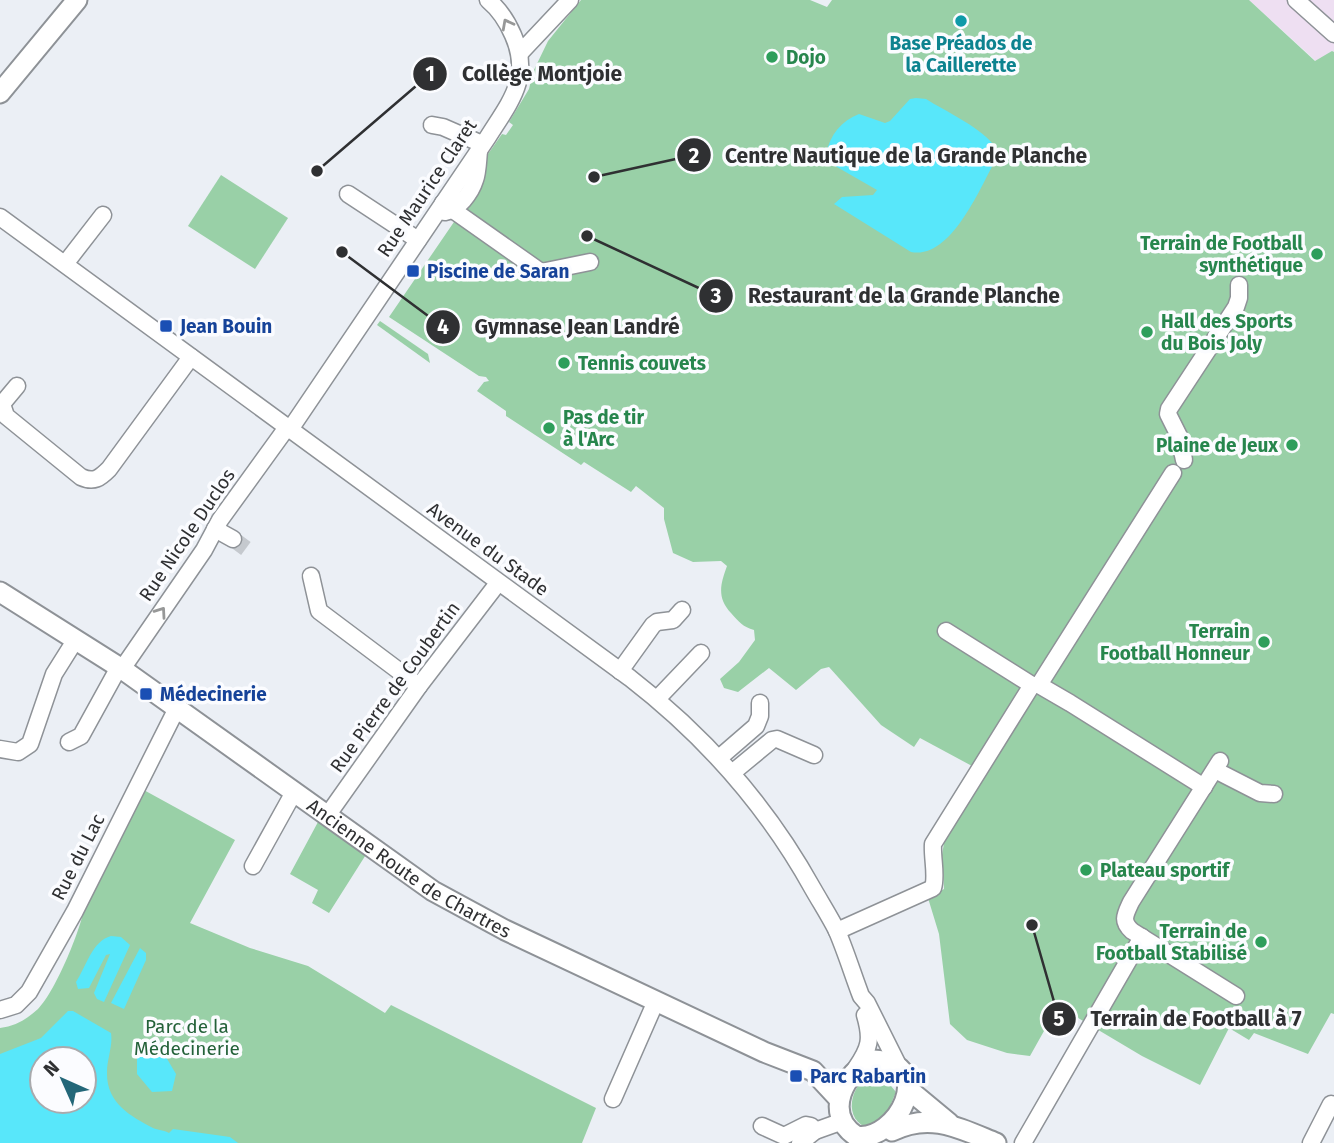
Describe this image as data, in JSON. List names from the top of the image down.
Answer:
{
  "streets": {
    "main road": ["Ancienne Route de Chartres"],
    "street": [
      "Rue Maurice Claret",
      "Rue Nicole Duclos",
      "Avenue du Stade",
      "Rue Pierre de Coubertin",
      "Rue du Lac"
    ]
  },
  "crossings": [
    ["Rue Maurice Claret", "Rue Nicole Duclos"],
    ["Rue Maurice Claret", "Avenue du Stade"],
    ["Rue Nicole Duclos", "Avenue du Stade"],
    ["Rue Nicole Duclos", "Ancienne Route de Chartres"],
    ["Avenue du Stade", "Rue Pierre de Coubertin"],
    ["Avenue du Stade", "Ancienne Route de Chartres"],
    ["Rue Pierre de Coubertin", "Ancienne Route de Chartres"],
    ["Rue du Lac", "Ancienne Route de Chartres"]
  ],
  "one_way": ["Rue Nicole Duclos"],
  "parks": ["Parc de la Médecinerie"],
  "places": {
    "other": [
      "Base Préados de la Caillerette",
      "Dojo",
      "Collège Montjoie",
      "Centre Nautique de la Grande Planche",
      "Restaurant de la Grande Planche",
      "Gymnase Jean Landré",
      "Terrain de Football synthétique",
      "Hall des Sports du Bois Joly",
      "Tennis couvets",
      "Pas de tir à l'Arc",
      "Plaine de Jeux",
      "Terrain Football Honneur",
      "Plateau sportif",
      "Terrain de Football à 7",
      "Terrain de Football Stabilisé"
    ],
    "transit": [
      "Piscine de Saran",
      "Jean Bouin",
      "Médecinerie",
      "Parc Rabartin"
    ]
  },
  "north": "top left"
}
